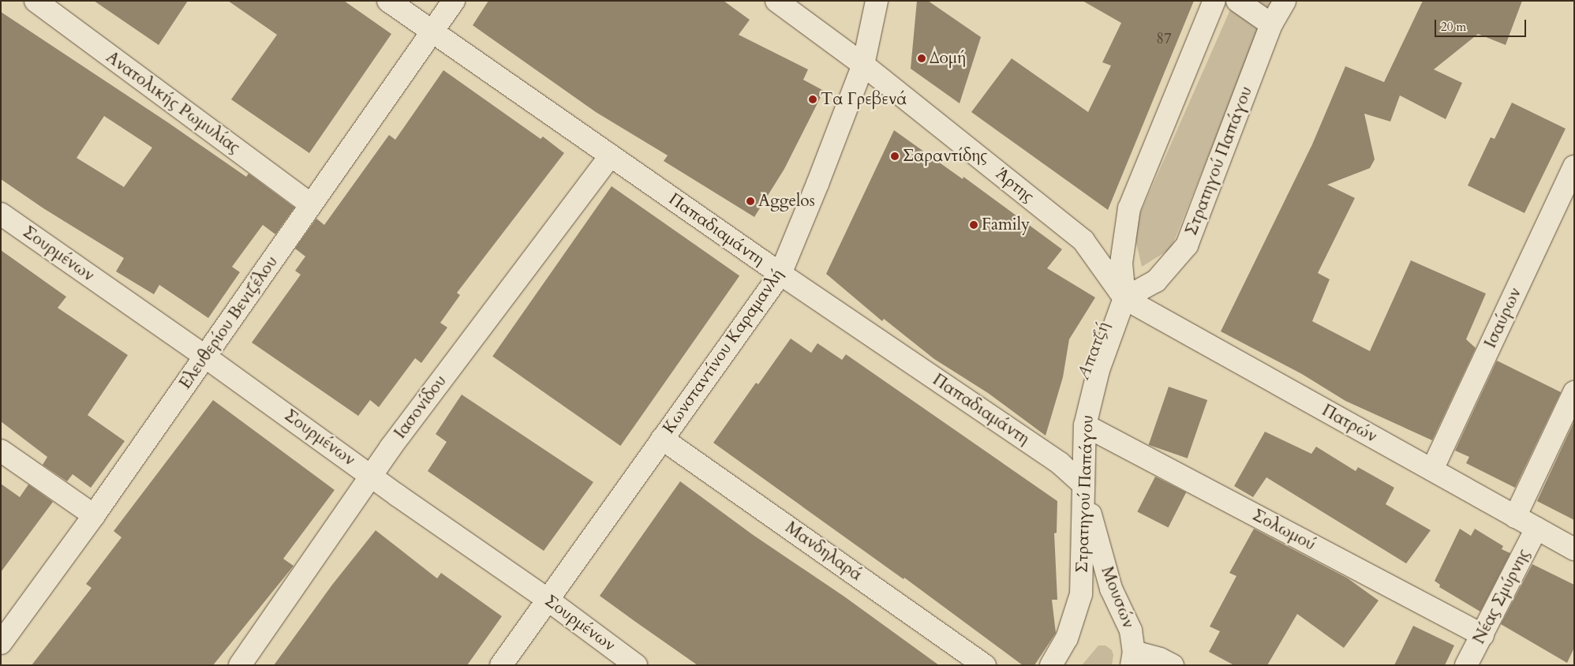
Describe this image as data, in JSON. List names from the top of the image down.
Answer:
{
  "streets": {
    "street": [
      "Ανατολικής Ρωμυλίας",
      "Στρατηγού Παπάγου",
      "Άρτης",
      "Παπαδιαμάντη",
      "Σουρμένων",
      "Ισαύρων",
      "Ελευθερίου Βενιζέλου",
      "Κωνσταντίνου Καραμανλή",
      "Ιασoνίδου",
      "Πατρών",
      "Σολωμού",
      "Μανδηλαρά",
      "Νέας Σμύρνης",
      "Μουσών"
    ]
  },
  "crossings": [
    ["Ανατολικής Ρωμυλίας", "Ελευθερίου Βενιζέλου"],
    ["Στρατηγού Παπάγου", "Άρτης"],
    ["Στρατηγού Παπάγου", "Παπαδιαμάντη"],
    ["Στρατηγού Παπάγου", "Πατρών"],
    ["Στρατηγού Παπάγου", "Σολωμού"],
    ["Στρατηγού Παπάγου", "Μουσών"],
    ["Άρτης", "Κωνσταντίνου Καραμανλή"],
    ["Άρτης", "Πατρών"],
    ["Παπαδιαμάντη", "Ελευθερίου Βενιζέλου"],
    ["Παπαδιαμάντη", "Κωνσταντίνου Καραμανλή"],
    ["Παπαδιαμάντη", "Ιασoνίδου"],
    ["Παπαδιαμάντη", "Μουσών"],
    ["Σουρμένων", "Ελευθερίου Βενιζέλου"],
    ["Σουρμένων", "Κωνσταντίνου Καραμανλή"],
    ["Σουρμένων", "Ιασoνίδου"],
    ["Ισαύρων", "Πατρών"],
    ["Κωνσταντίνου Καραμανλή", "Μανδηλαρά"],
    ["Πατρών", "Νέας Σμύρνης"],
    ["Σολωμού", "Νέας Σμύρνης"]
  ],
  "water": ["Απατζή"],
  "places": [
    "Δομή",
    "Τα Γρεβενά",
    "Σαραντίδης",
    "Aggelos",
    "Family"
  ],
  "house_numbers": ["87"],
  "scale_bar": "20 m"
}
